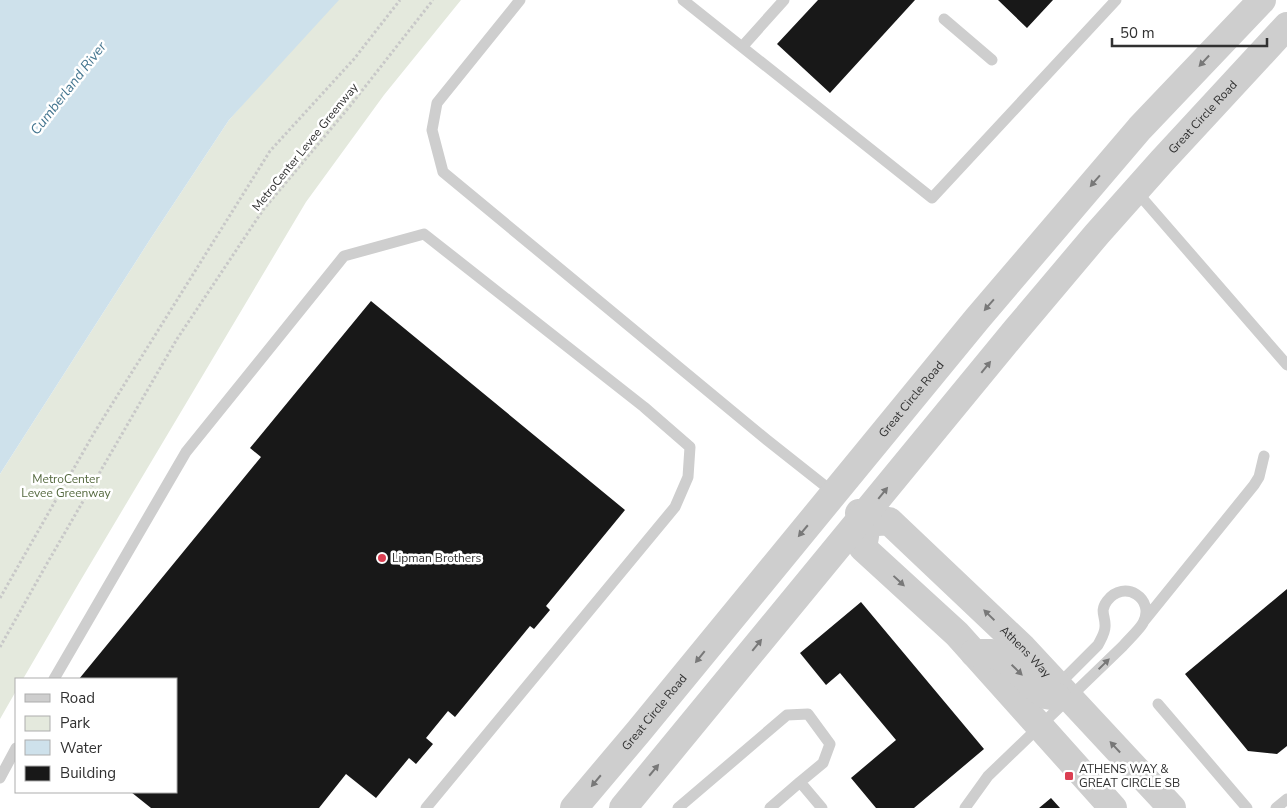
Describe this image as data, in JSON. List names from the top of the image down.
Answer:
{
  "streets": {
    "street": ["Great Circle Road", "Athens Way"],
    "path": ["MetroCenter Levee Greenway"]
  },
  "crossings": [
    ["Great Circle Road", "Athens Way"]
  ],
  "water": ["Cumberland River"],
  "parks": ["MetroCenter Levee Greenway"],
  "places": {
    "other": ["Lipman Brothers"],
    "transit": ["ATHENS WAY & GREAT CIRCLE SB"]
  },
  "legend": [
    "Road",
    "Park",
    "Water",
    "Building"
  ],
  "scale_bar": "50 m"
}
